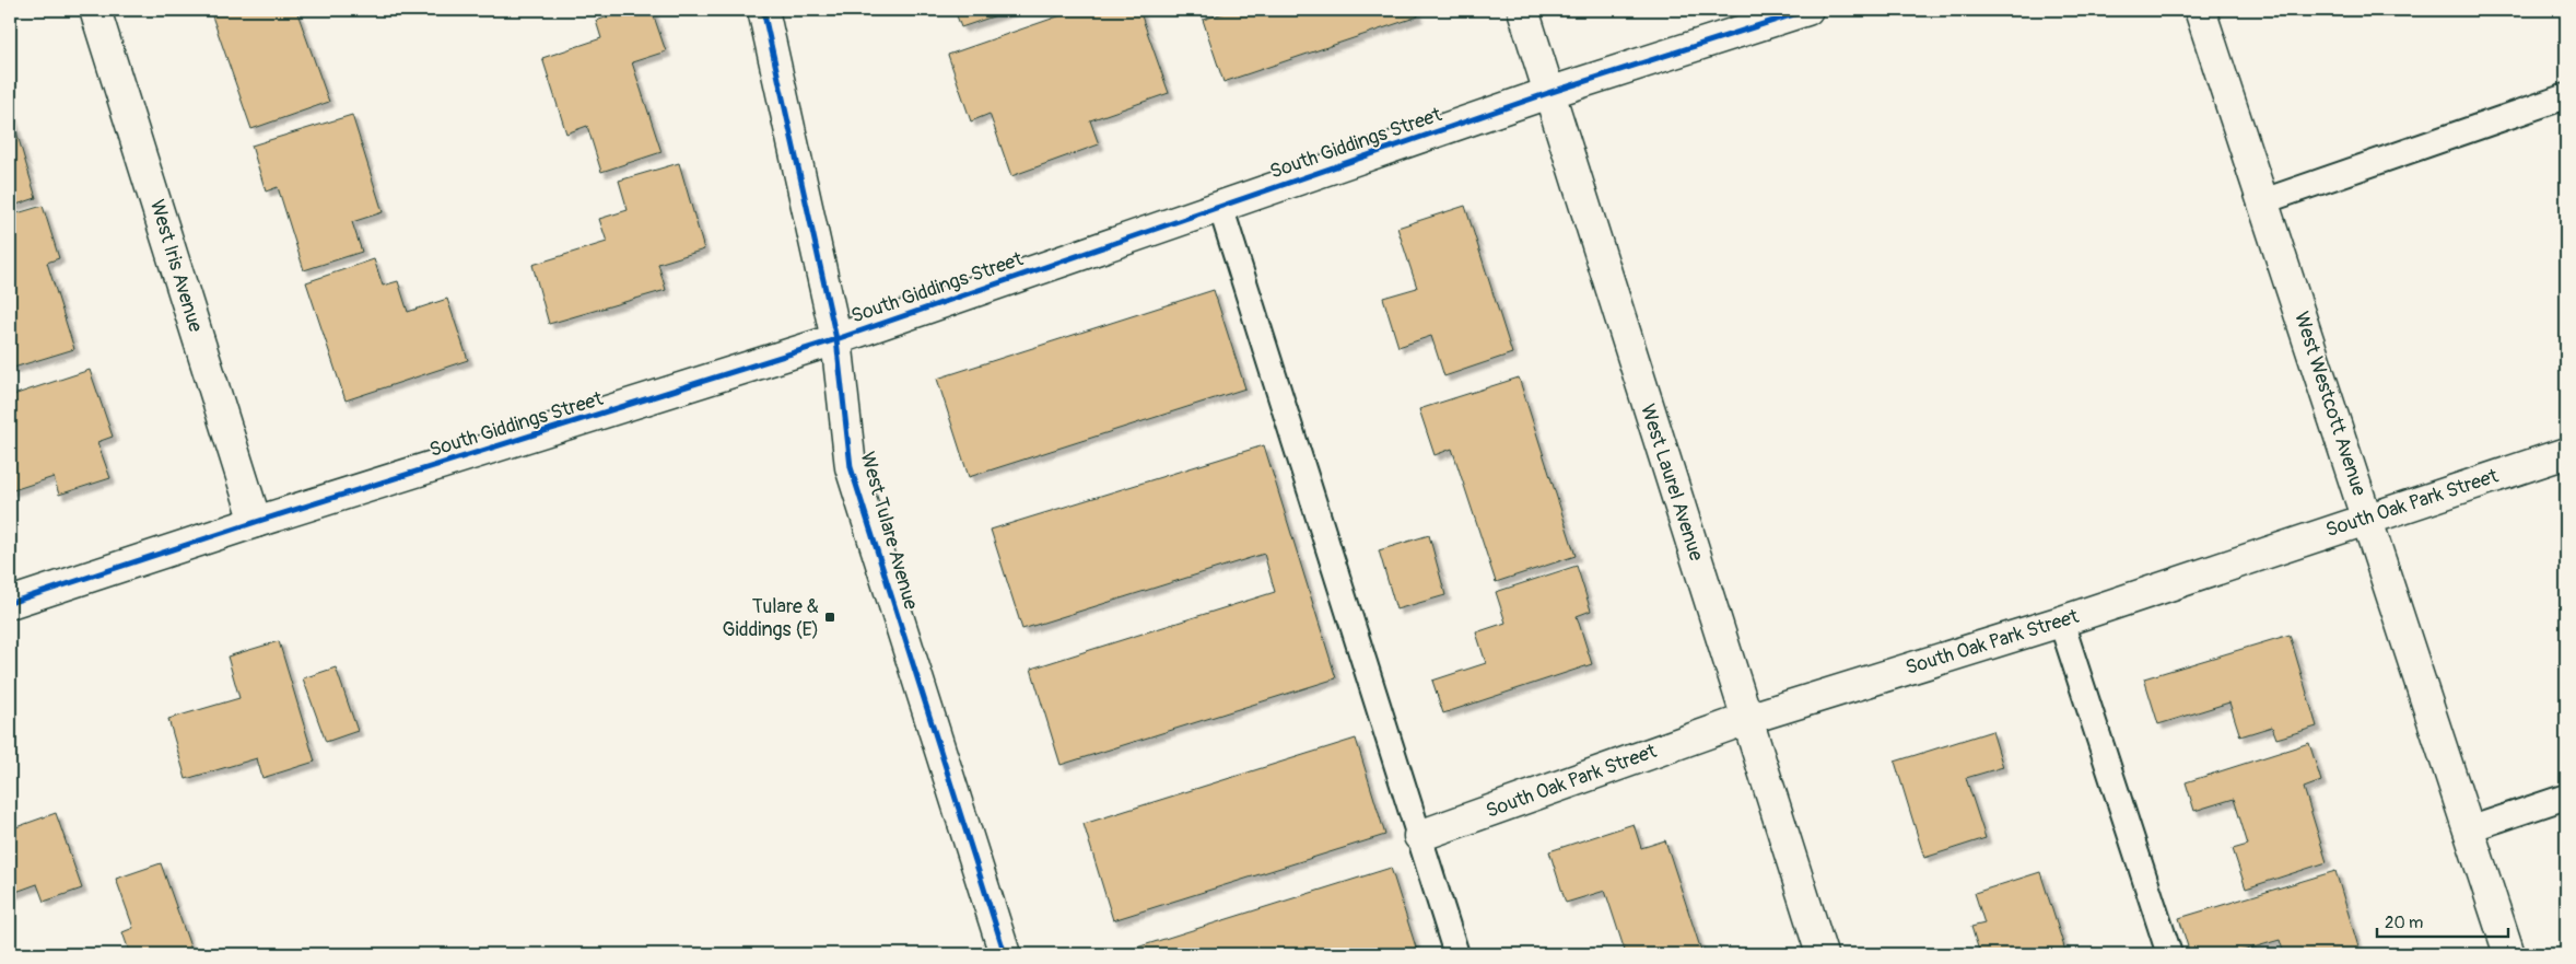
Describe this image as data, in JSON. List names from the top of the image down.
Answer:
{
  "streets": {
    "street": [
      "South Giddings Street",
      "West Iris Avenue",
      "West Westcott Avenue",
      "West Laurel Avenue",
      "South Oak Park Street",
      "West Tulare Avenue"
    ]
  },
  "crossings": [
    ["South Giddings Street", "West Iris Avenue"],
    ["South Giddings Street", "West Laurel Avenue"],
    ["South Giddings Street", "West Tulare Avenue"],
    ["West Westcott Avenue", "South Oak Park Street"],
    ["West Laurel Avenue", "South Oak Park Street"]
  ],
  "places": {
    "transit": ["Tulare & Giddings (E)"]
  },
  "scale_bar": "20 m"
}
